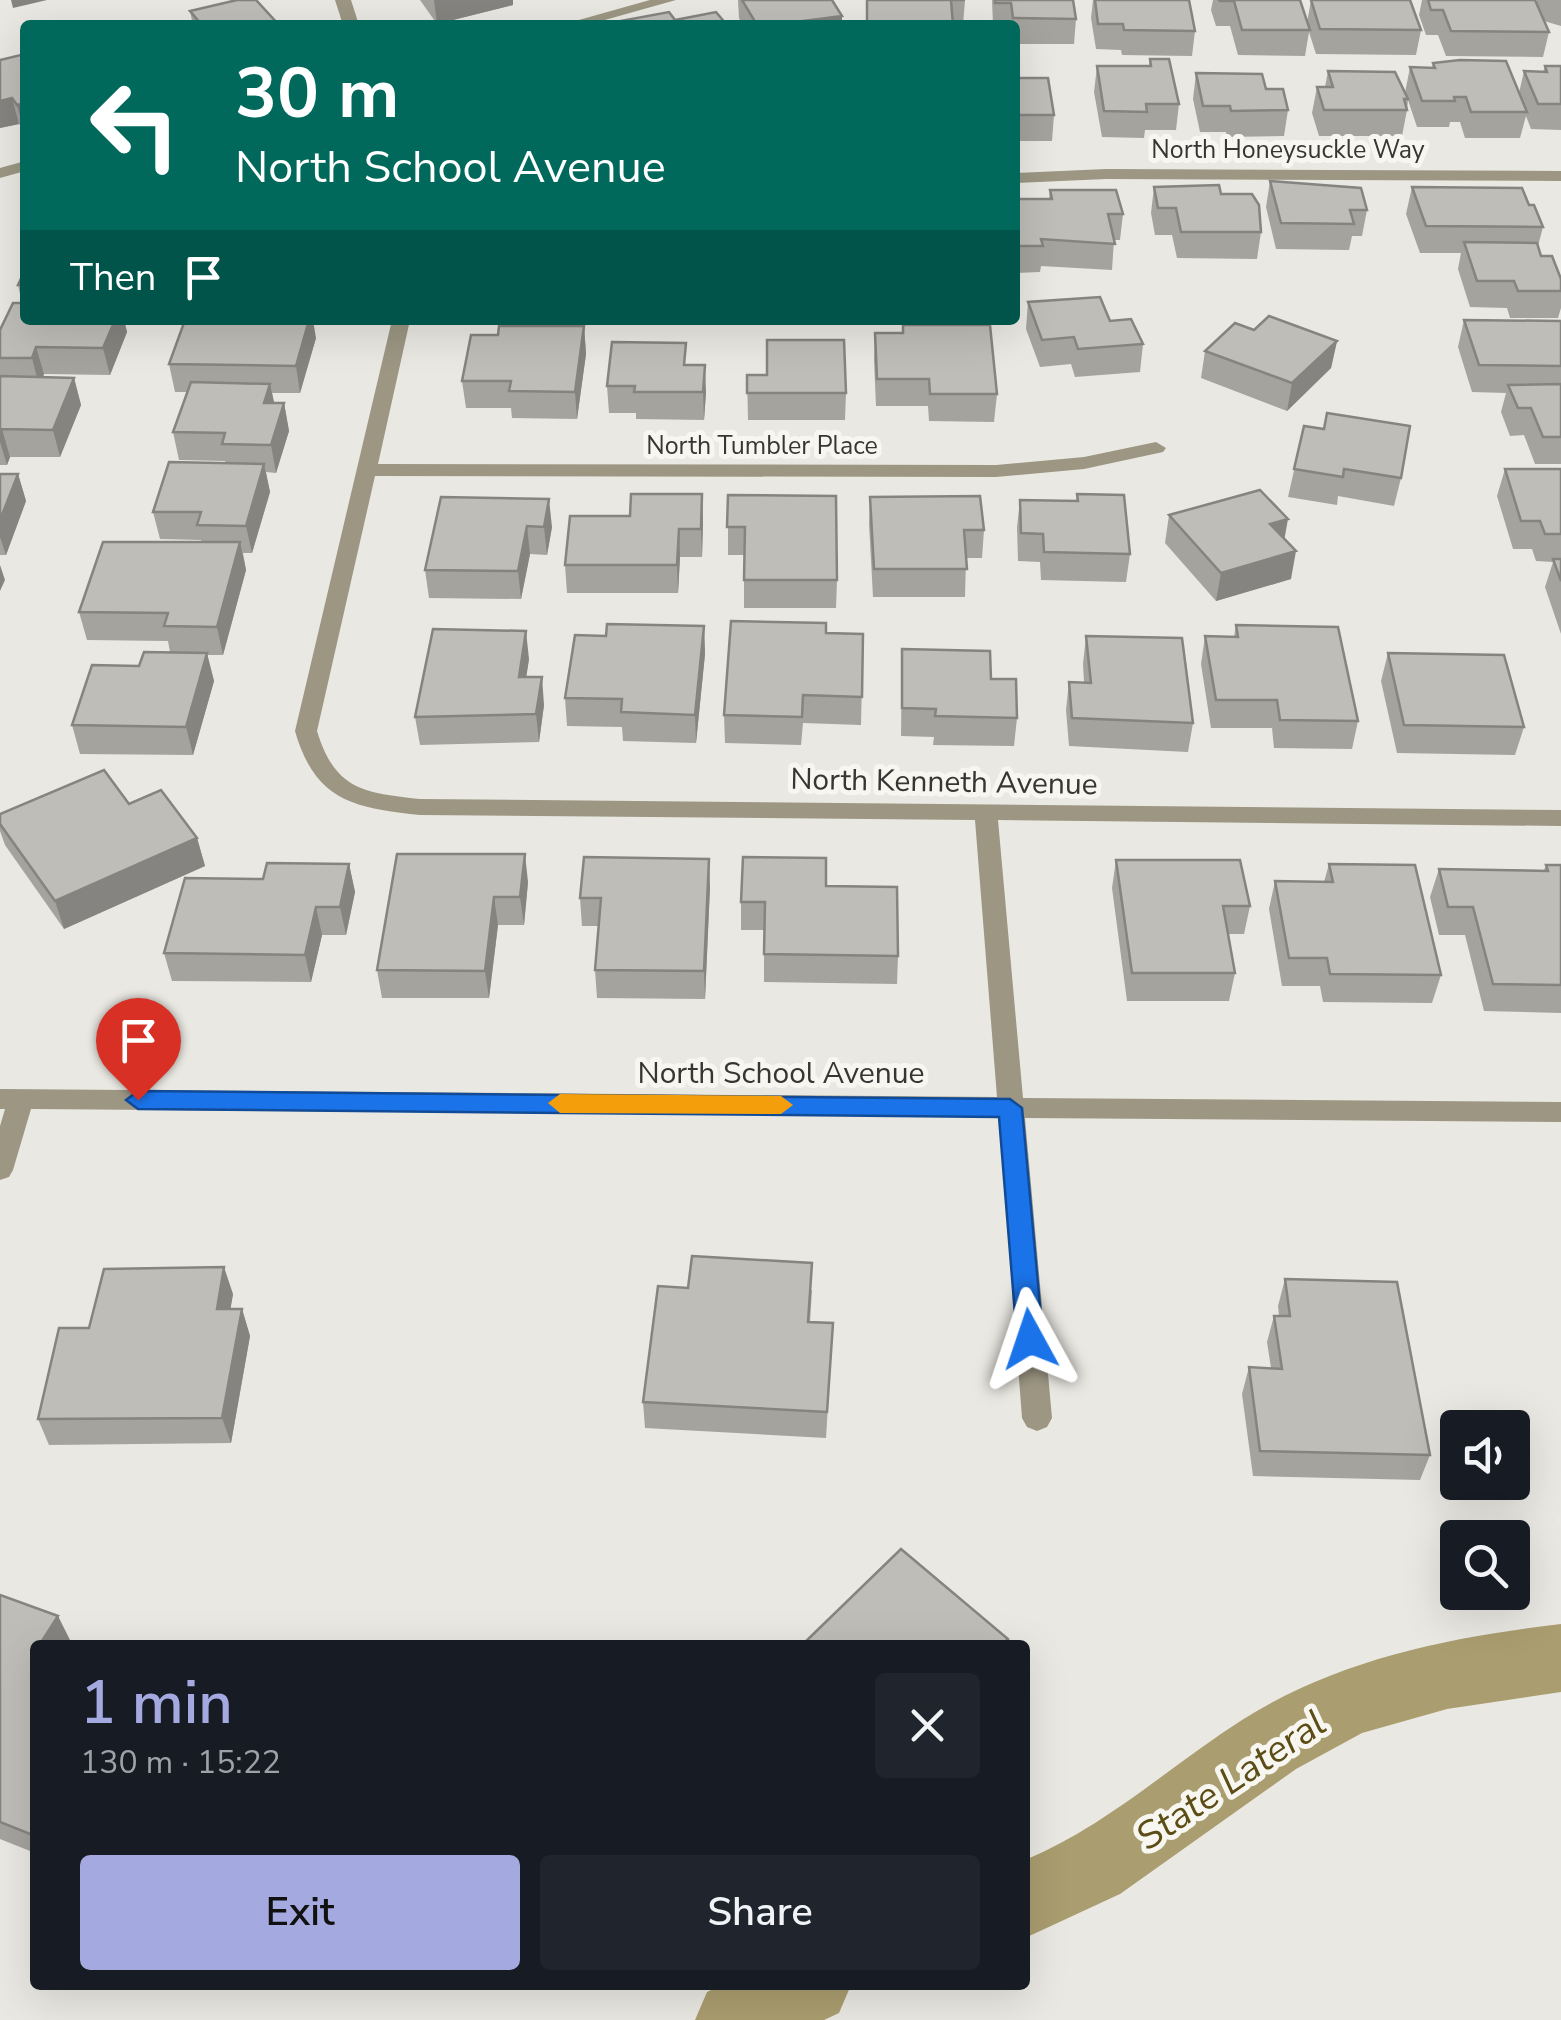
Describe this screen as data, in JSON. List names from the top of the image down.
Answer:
{
  "streets": {
    "street": [
      "North Honeysuckle Way",
      "North Tumbler Place",
      "North Kenneth Avenue",
      "North School Avenue"
    ]
  },
  "crossings": [
    ["North Tumbler Place", "North Kenneth Avenue"]
  ],
  "water": ["State Lateral"],
  "page": {
    "turn": ["30 m", "North School Avenue"],
    "then": "Then",
    "heading": ["1 min", "130 m · 15:22"],
    "buttons": ["Exit", "Share"]
  }
}
